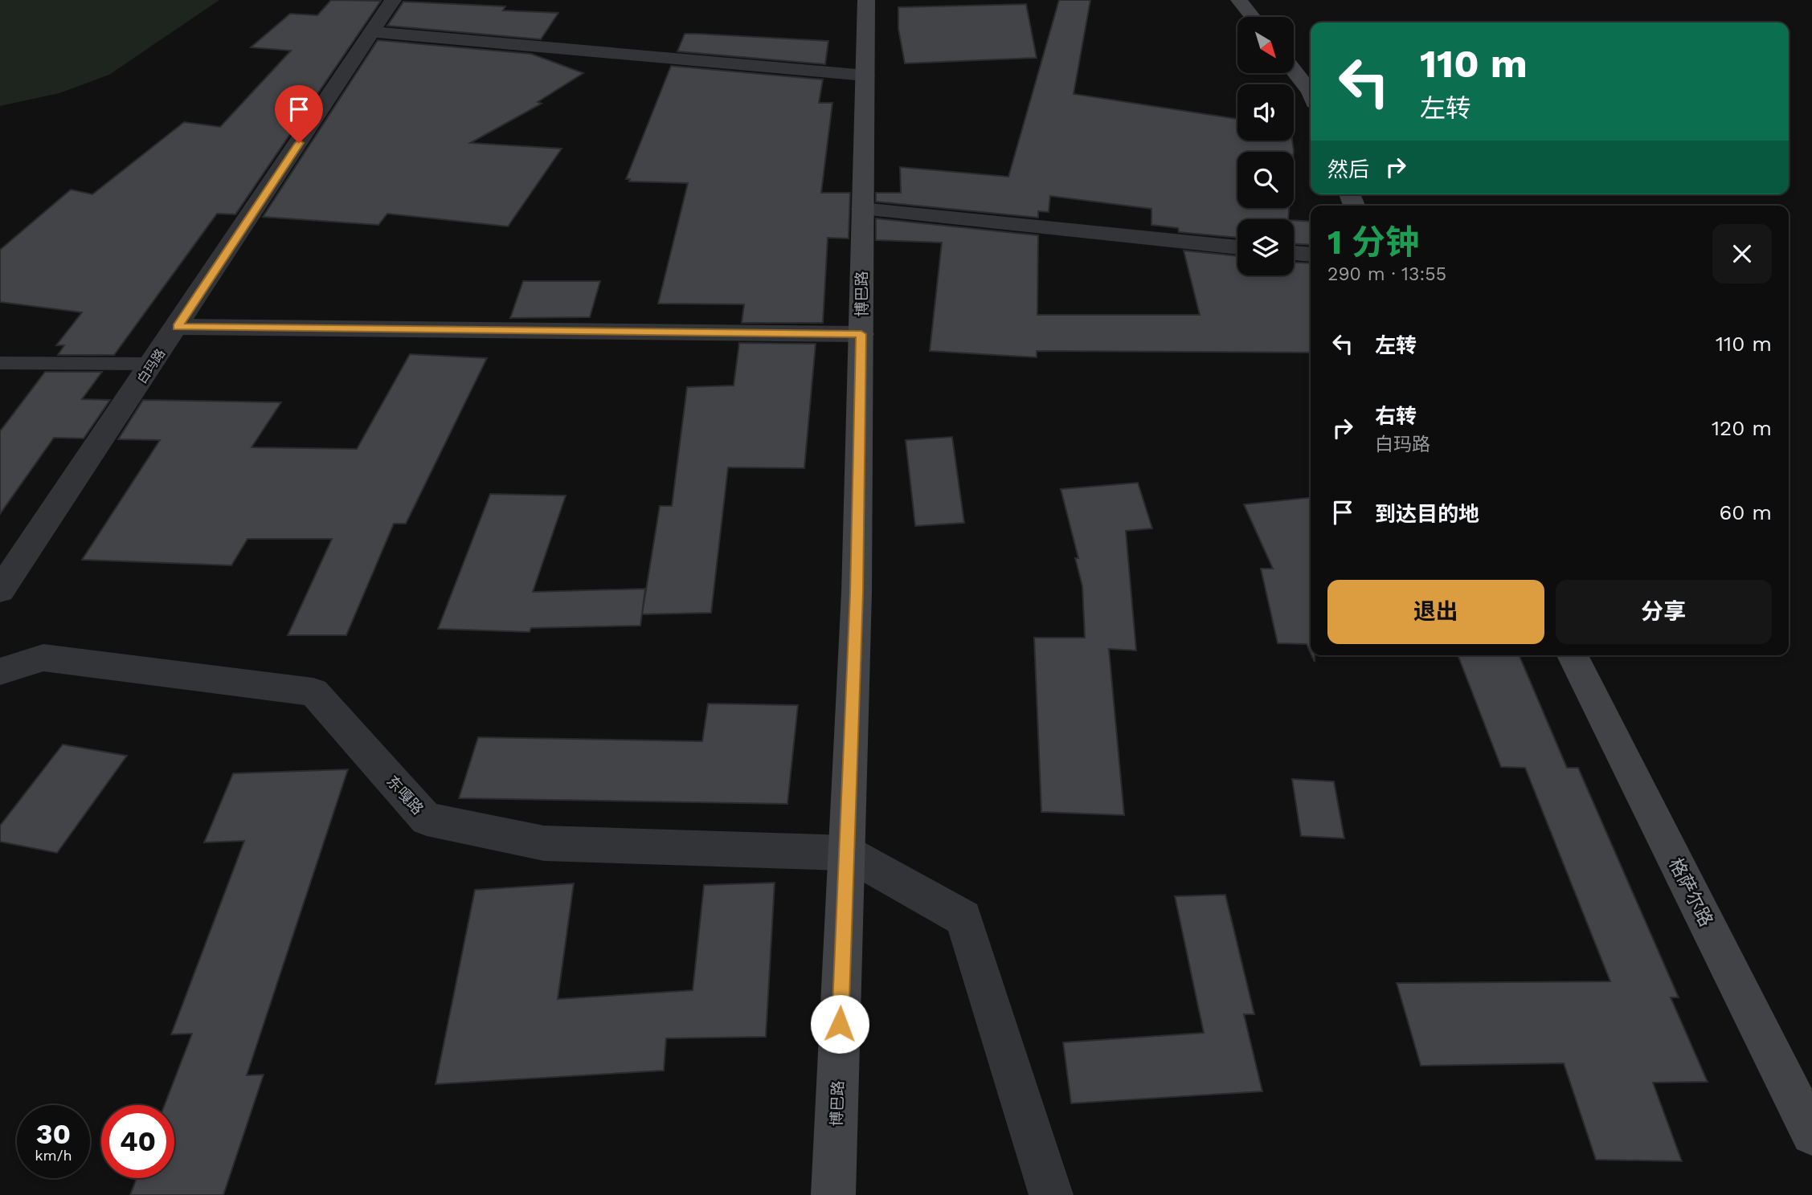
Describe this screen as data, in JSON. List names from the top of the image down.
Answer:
{
  "streets": {
    "street": [
      "博巴路",
      "白玛路",
      "东嘎路",
      "格萨尔路"
    ]
  },
  "crossings": [
    ["博巴路", "东嘎路"]
  ],
  "north": "bottom right",
  "page": {
    "turn": ["110 m", "左转"],
    "then": "然后",
    "heading": ["1 分钟", "290 m · 13:55"],
    "list": [
      {
        "name": "左转",
        "value": "110 m"
      },
      {
        "name": "右转",
        "note": "白玛路",
        "value": "120 m"
      },
      {
        "name": "到达目的地",
        "value": "60 m"
      }
    ],
    "buttons": ["退出", "分享"],
    "speed": "30 km/h",
    "limit": "40"
  }
}
